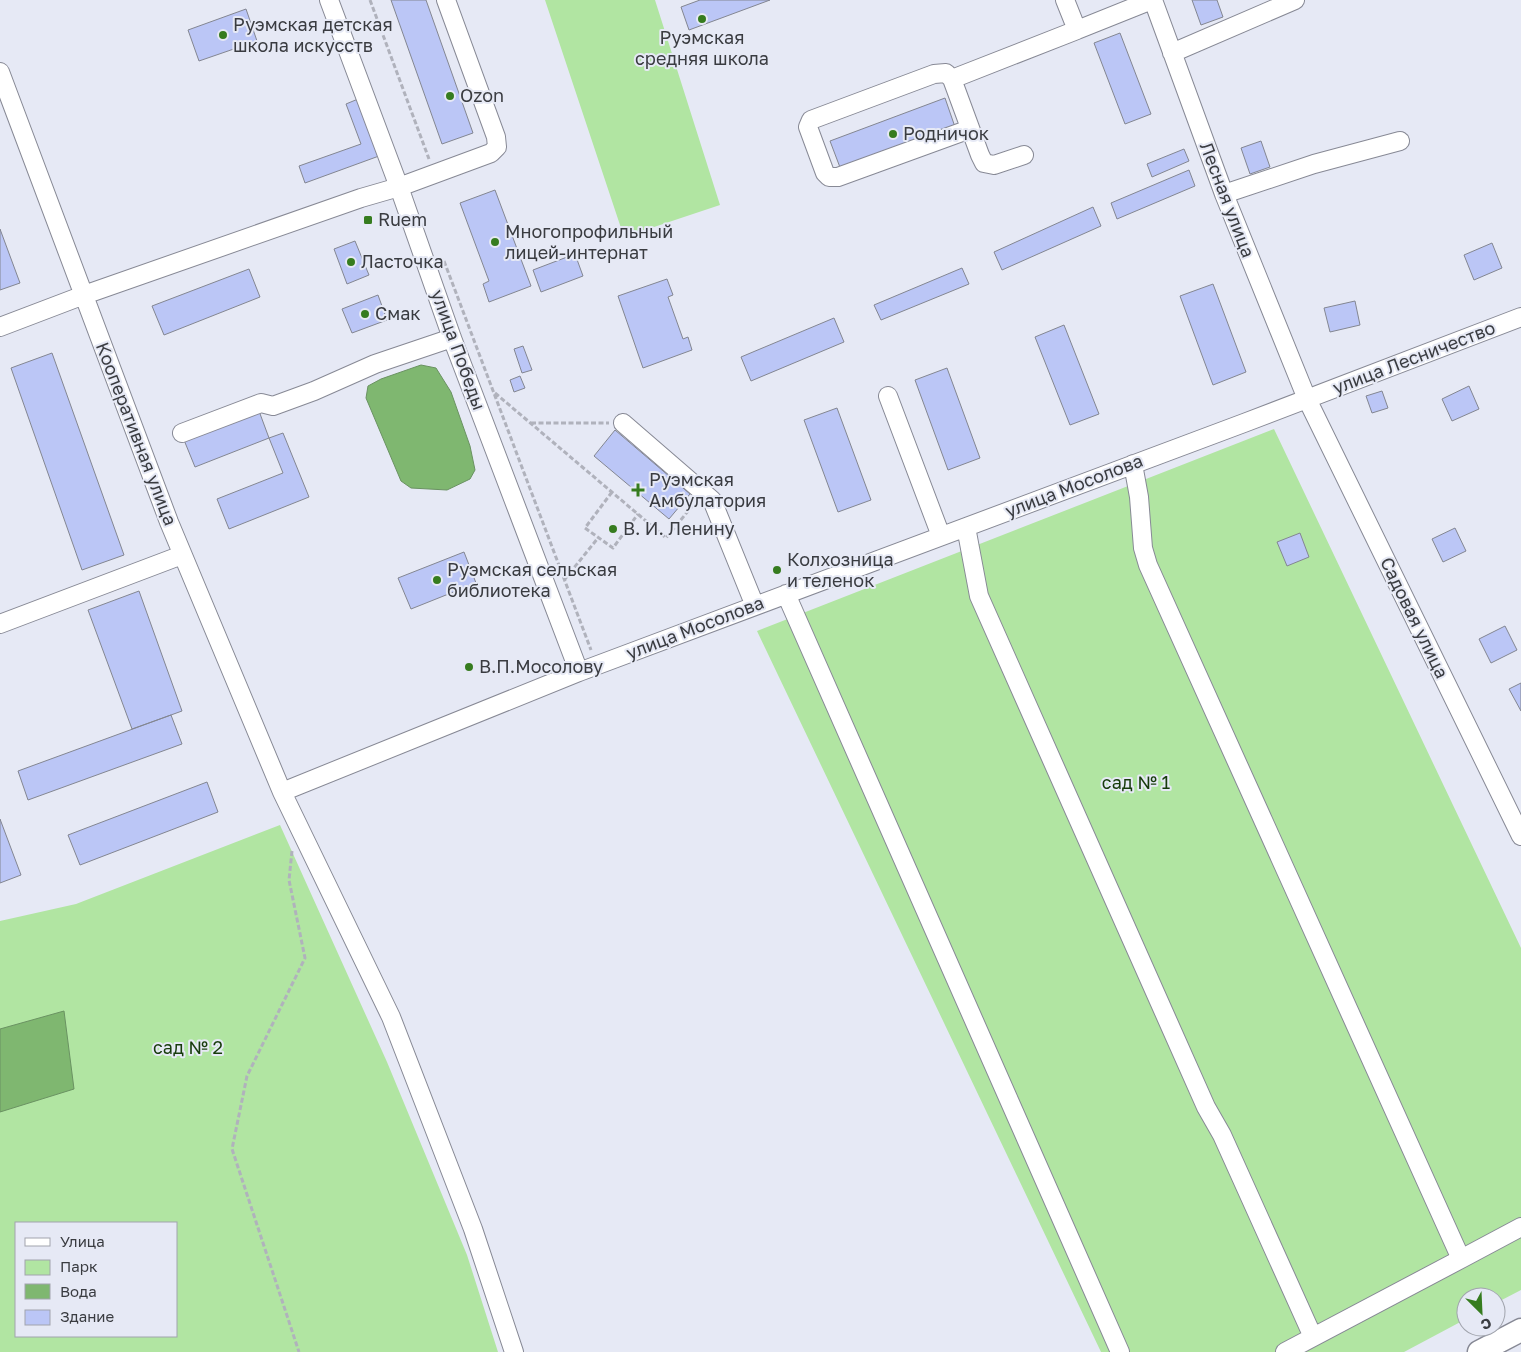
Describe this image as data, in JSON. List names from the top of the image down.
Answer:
{
  "streets": {
    "street": [
      "Лесная улица",
      "улица Победы",
      "улица Лесничество",
      "Кооперативная улица",
      "улица Мосолова",
      "Садовая улица"
    ]
  },
  "crossings": [
    ["Лесная улица", "улица Лесничество"],
    ["Лесная улица", "улица Мосолова"],
    ["Лесная улица", "Садовая улица"],
    ["улица Победы", "улица Мосолова"],
    ["улица Лесничество", "улица Мосолова"],
    ["улица Лесничество", "Садовая улица"],
    ["Кооперативная улица", "улица Мосолова"],
    ["улица Мосолова", "Садовая улица"]
  ],
  "parks": ["сад № 1", "сад № 2"],
  "places": {
    "other": [
      "Руэмская средняя школа",
      "Руэмская детская школа искусств",
      "Ozon",
      "Родничок",
      "Многопрофильный лицей-интернат",
      "Ласточка",
      "Смак",
      "В. И. Ленину",
      "Колхозница и теленок",
      "Руэмская сельская библиотека",
      "В.П.Мосолову"
    ],
    "transit": ["Ruem"],
    "health": ["Руэмская Амбулатория"]
  },
  "legend": [
    "Улица",
    "Парк",
    "Вода",
    "Здание"
  ],
  "north": "bottom right"
}
